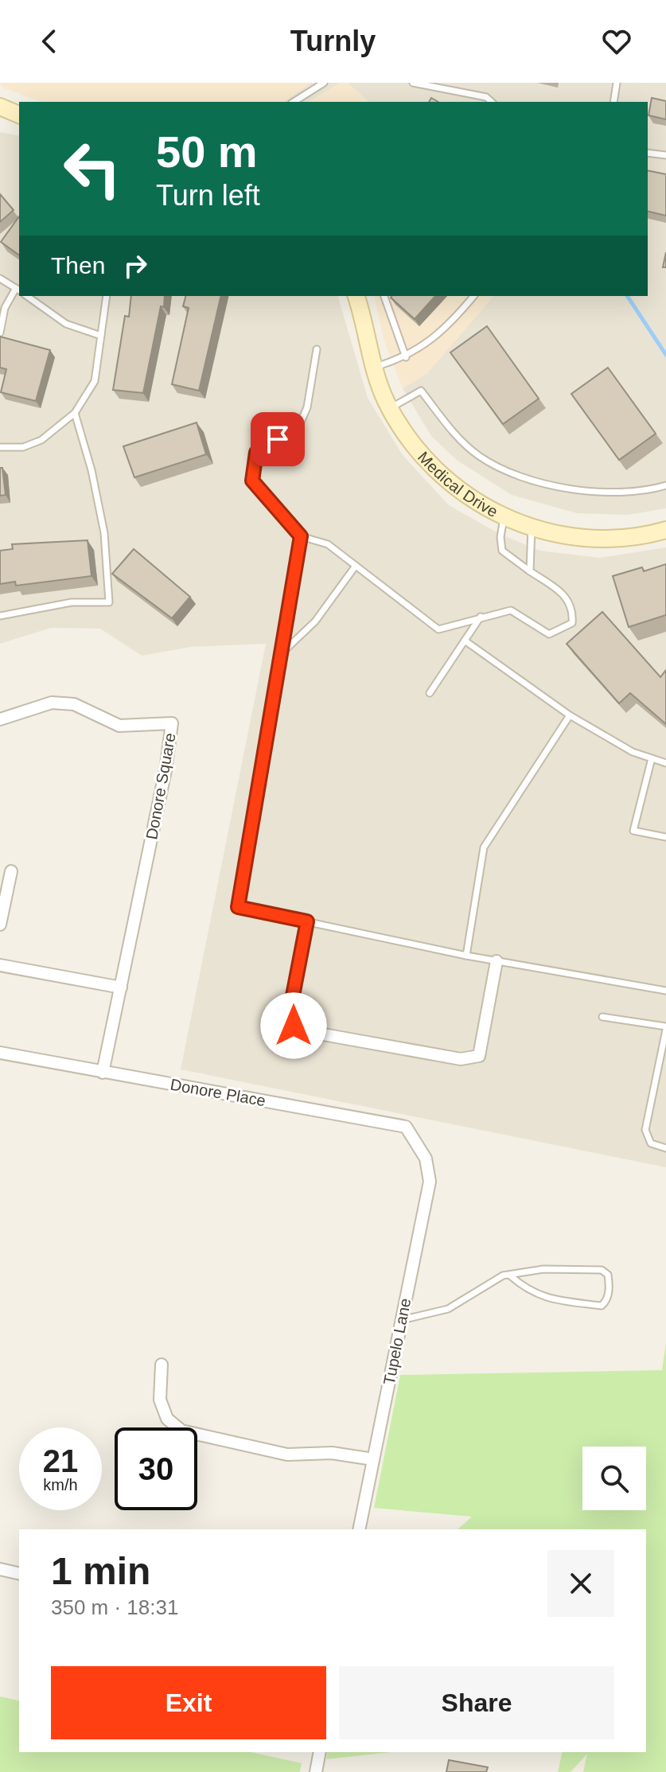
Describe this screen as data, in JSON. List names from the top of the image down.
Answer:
{
  "streets": {
    "street": [
      "Medical Drive",
      "Donore Square",
      "Donore Place",
      "Tupelo Lane"
    ]
  },
  "crossings": [
    ["Donore Square", "Donore Place"],
    ["Donore Place", "Tupelo Lane"]
  ],
  "page": {
    "header": "Turnly",
    "turn": ["50 m", "Turn left"],
    "then": "Then",
    "speed": "21 km/h",
    "limit": "30",
    "heading": ["1 min", "350 m · 18:31"],
    "buttons": ["Exit", "Share"]
  }
}
